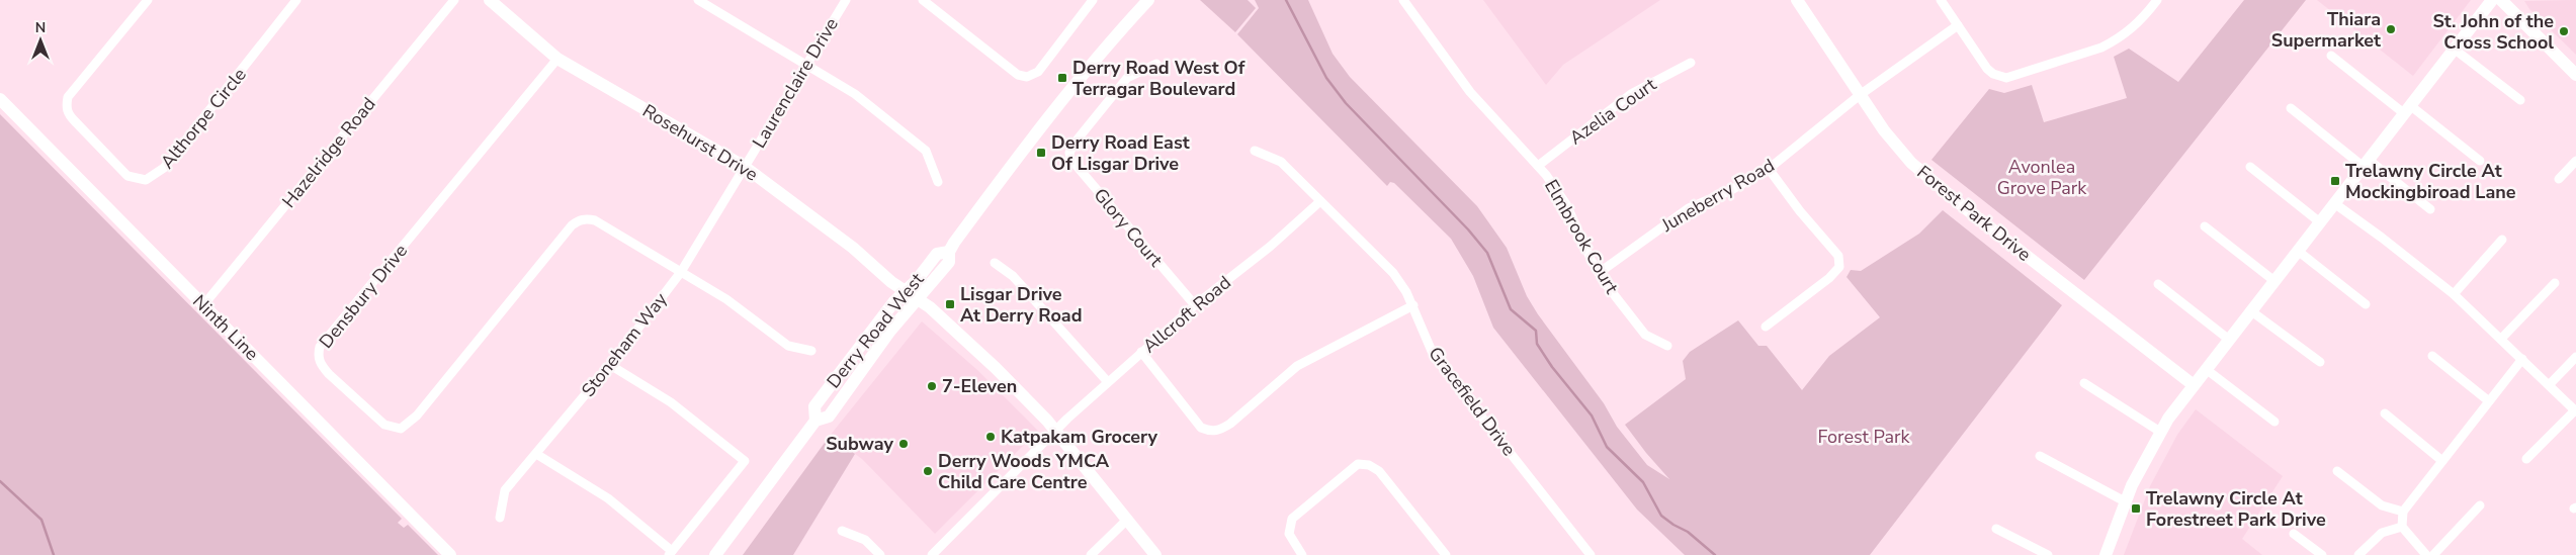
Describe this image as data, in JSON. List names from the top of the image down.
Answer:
{
  "streets": {
    "street": [
      "Laurenclaire Drive",
      "Azelia Court",
      "Althorpe Circle",
      "Rosehurst Drive",
      "Hazelridge Road",
      "Juneberry Road",
      "Forest Park Drive",
      "Glory Court",
      "Elmbrook Court",
      "Densbury Drive",
      "Allcroft Road",
      "Ninth Line",
      "Derry Road West",
      "Stoneham Way",
      "Gracefield Drive"
    ]
  },
  "crossings": [
    ["Laurenclaire Drive", "Rosehurst Drive"],
    ["Laurenclaire Drive", "Stoneham Way"],
    ["Azelia Court", "Elmbrook Court"],
    ["Rosehurst Drive", "Densbury Drive"],
    ["Rosehurst Drive", "Allcroft Road"],
    ["Rosehurst Drive", "Derry Road West"],
    ["Rosehurst Drive", "Stoneham Way"],
    ["Hazelridge Road", "Ninth Line"],
    ["Juneberry Road", "Forest Park Drive"],
    ["Juneberry Road", "Elmbrook Court"],
    ["Glory Court", "Allcroft Road"],
    ["Densbury Drive", "Stoneham Way"],
    ["Allcroft Road", "Gracefield Drive"]
  ],
  "parks": ["Avonlea Grove Park", "Forest Park"],
  "places": {
    "other": [
      "Thiara Supermarket",
      "St. John of the Cross School",
      "7-Eleven",
      "Katpakam Grocery",
      "Subway",
      "Derry Woods YMCA Child Care Centre"
    ],
    "transit": [
      "Derry Road West Of Terragar Boulevard",
      "Derry Road East Of Lisgar Drive",
      "Trelawny Circle At Mockingbiroad Lane",
      "Lisgar Drive At Derry Road",
      "Trelawny Circle At Forestreet Park Drive"
    ]
  },
  "north": "top"
}
